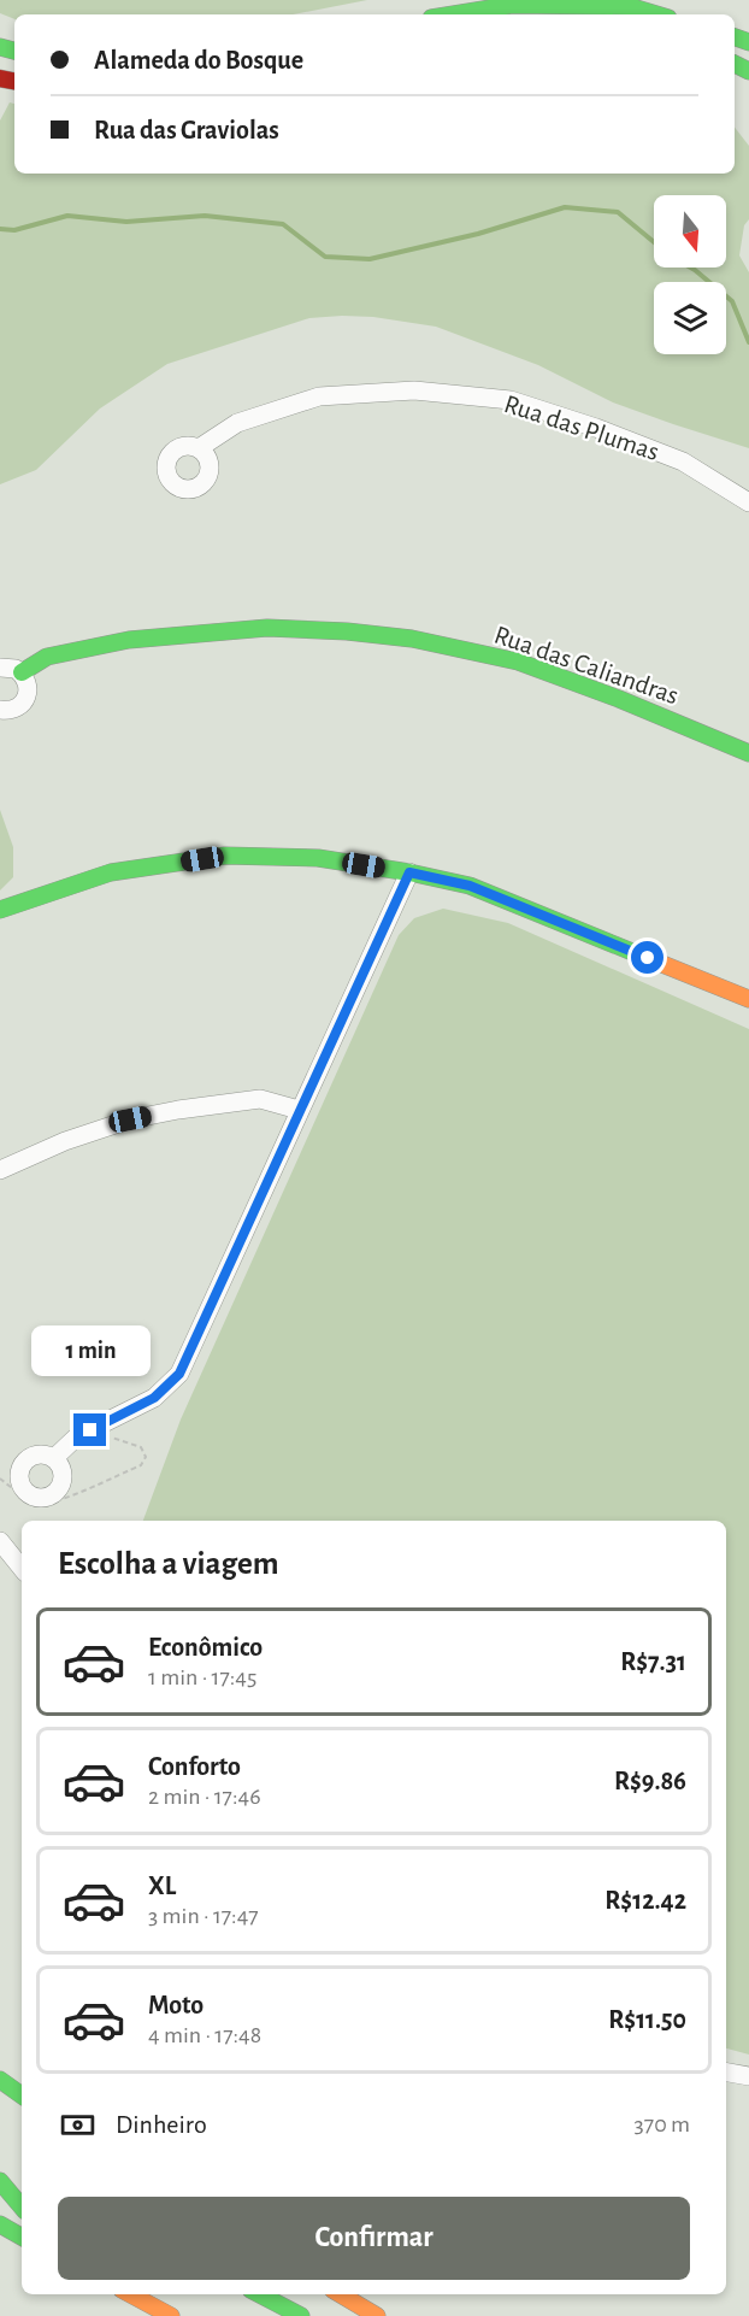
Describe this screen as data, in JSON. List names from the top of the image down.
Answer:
{
  "streets": {
    "main road": ["Rua das Caliandras"],
    "street": ["Rua das Plumas"]
  },
  "north": "bottom",
  "page": {
    "banner": ["Alameda do Bosque", "Rua das Graviolas"],
    "bubble": "1 min",
    "heading": "Escolha a viagem",
    "list": [
      {
        "name": "Econômico",
        "note": "1 min · 17:45",
        "value": "R$7.31"
      },
      {
        "name": "Conforto",
        "note": "2 min · 17:46",
        "value": "R$9.86"
      },
      {
        "name": "XL",
        "note": "3 min · 17:47",
        "value": "R$12.42"
      },
      {
        "name": "Moto",
        "note": "4 min · 17:48",
        "value": "R$11.50"
      }
    ],
    "pay": ["Dinheiro", "370 m"],
    "buttons": "Confirmar"
  }
}
